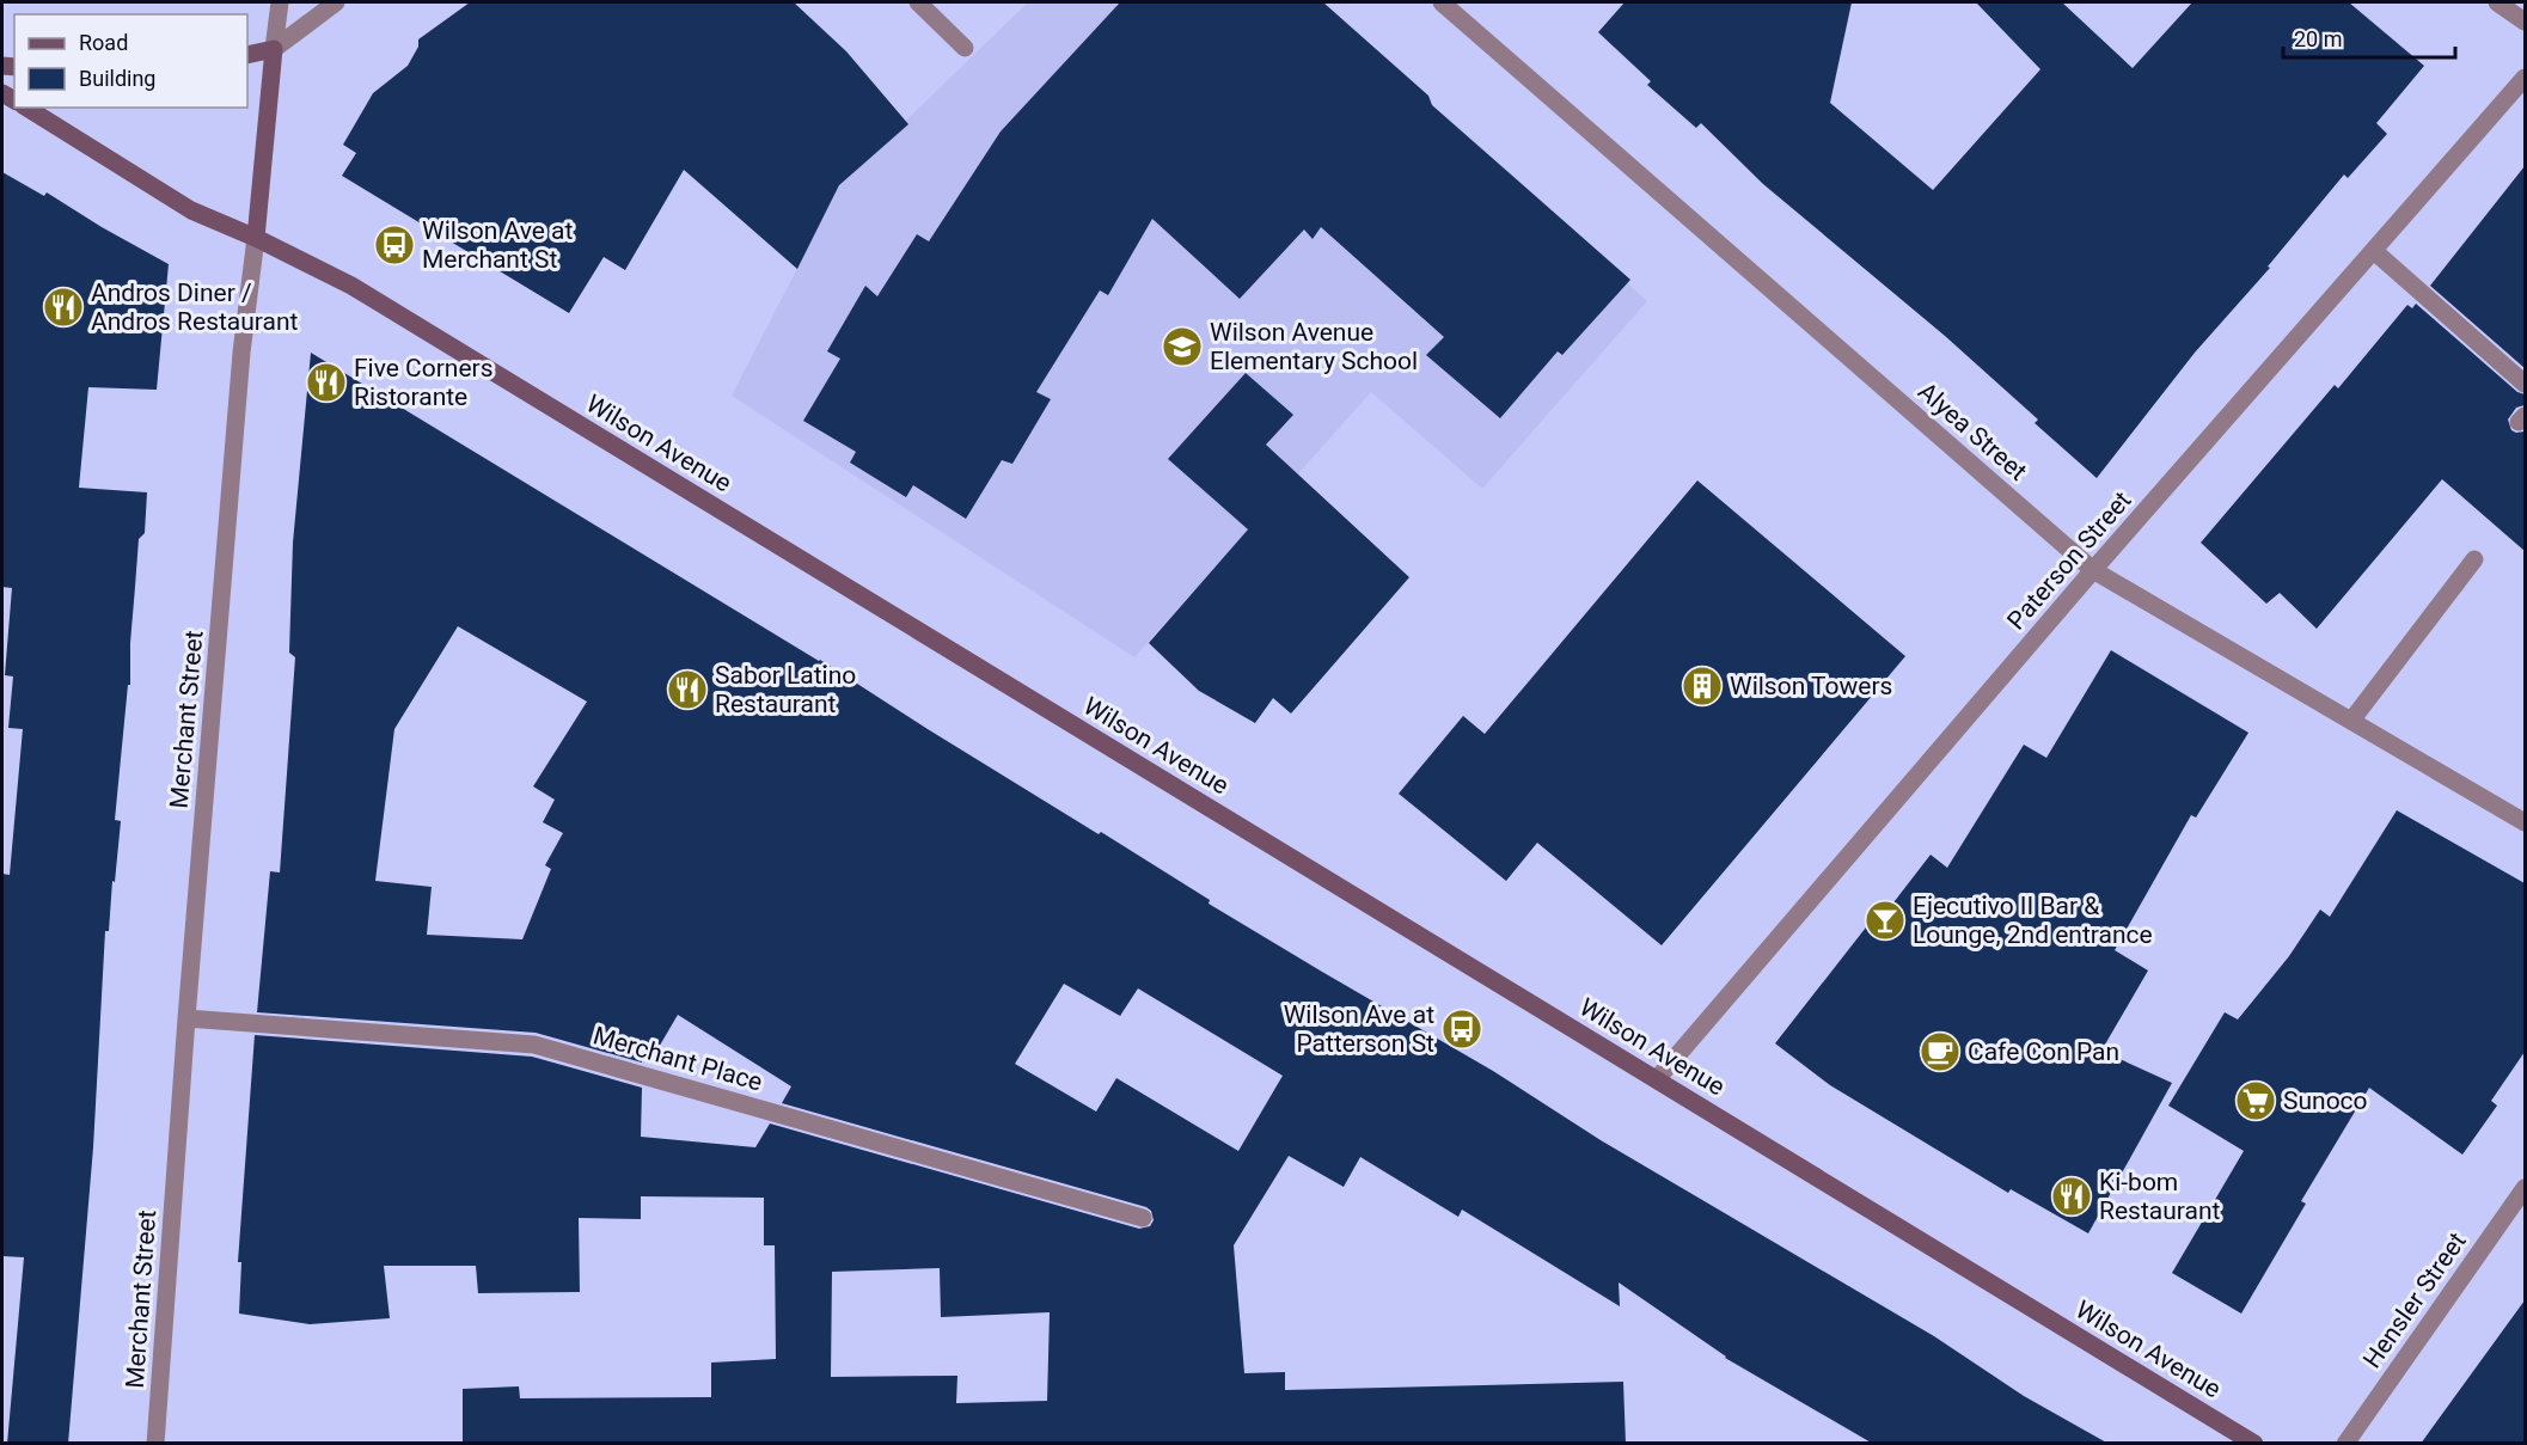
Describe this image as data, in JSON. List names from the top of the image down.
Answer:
{
  "streets": {
    "main road": ["Wilson Avenue", "Merchant Street"],
    "street": [
      "Alyea Street",
      "Paterson Street",
      "Merchant Place",
      "Hensler Street"
    ]
  },
  "crossings": [
    ["Alyea Street", "Paterson Street"],
    ["Wilson Avenue", "Paterson Street"],
    ["Wilson Avenue", "Merchant Street"],
    ["Merchant Street", "Merchant Place"]
  ],
  "places": {
    "bus stop": ["Wilson Ave at Merchant St", "Wilson Ave at Patterson St"],
    "restaurant": [
      "Andros Diner / Andros Restaurant",
      "Five Corners Ristorante",
      "Sabor Latino Restaurant",
      "Ki-bom Restaurant"
    ],
    "school or university": ["Wilson Avenue Elementary School"],
    "building": ["Wilson Towers"],
    "bar": ["Ejecutivo II Bar & Lounge, 2nd entrance"],
    "cafe": ["Cafe Con Pan"],
    "supermarket": ["Sunoco"]
  },
  "legend": ["Road", "Building"],
  "scale_bar": "20 m"
}
